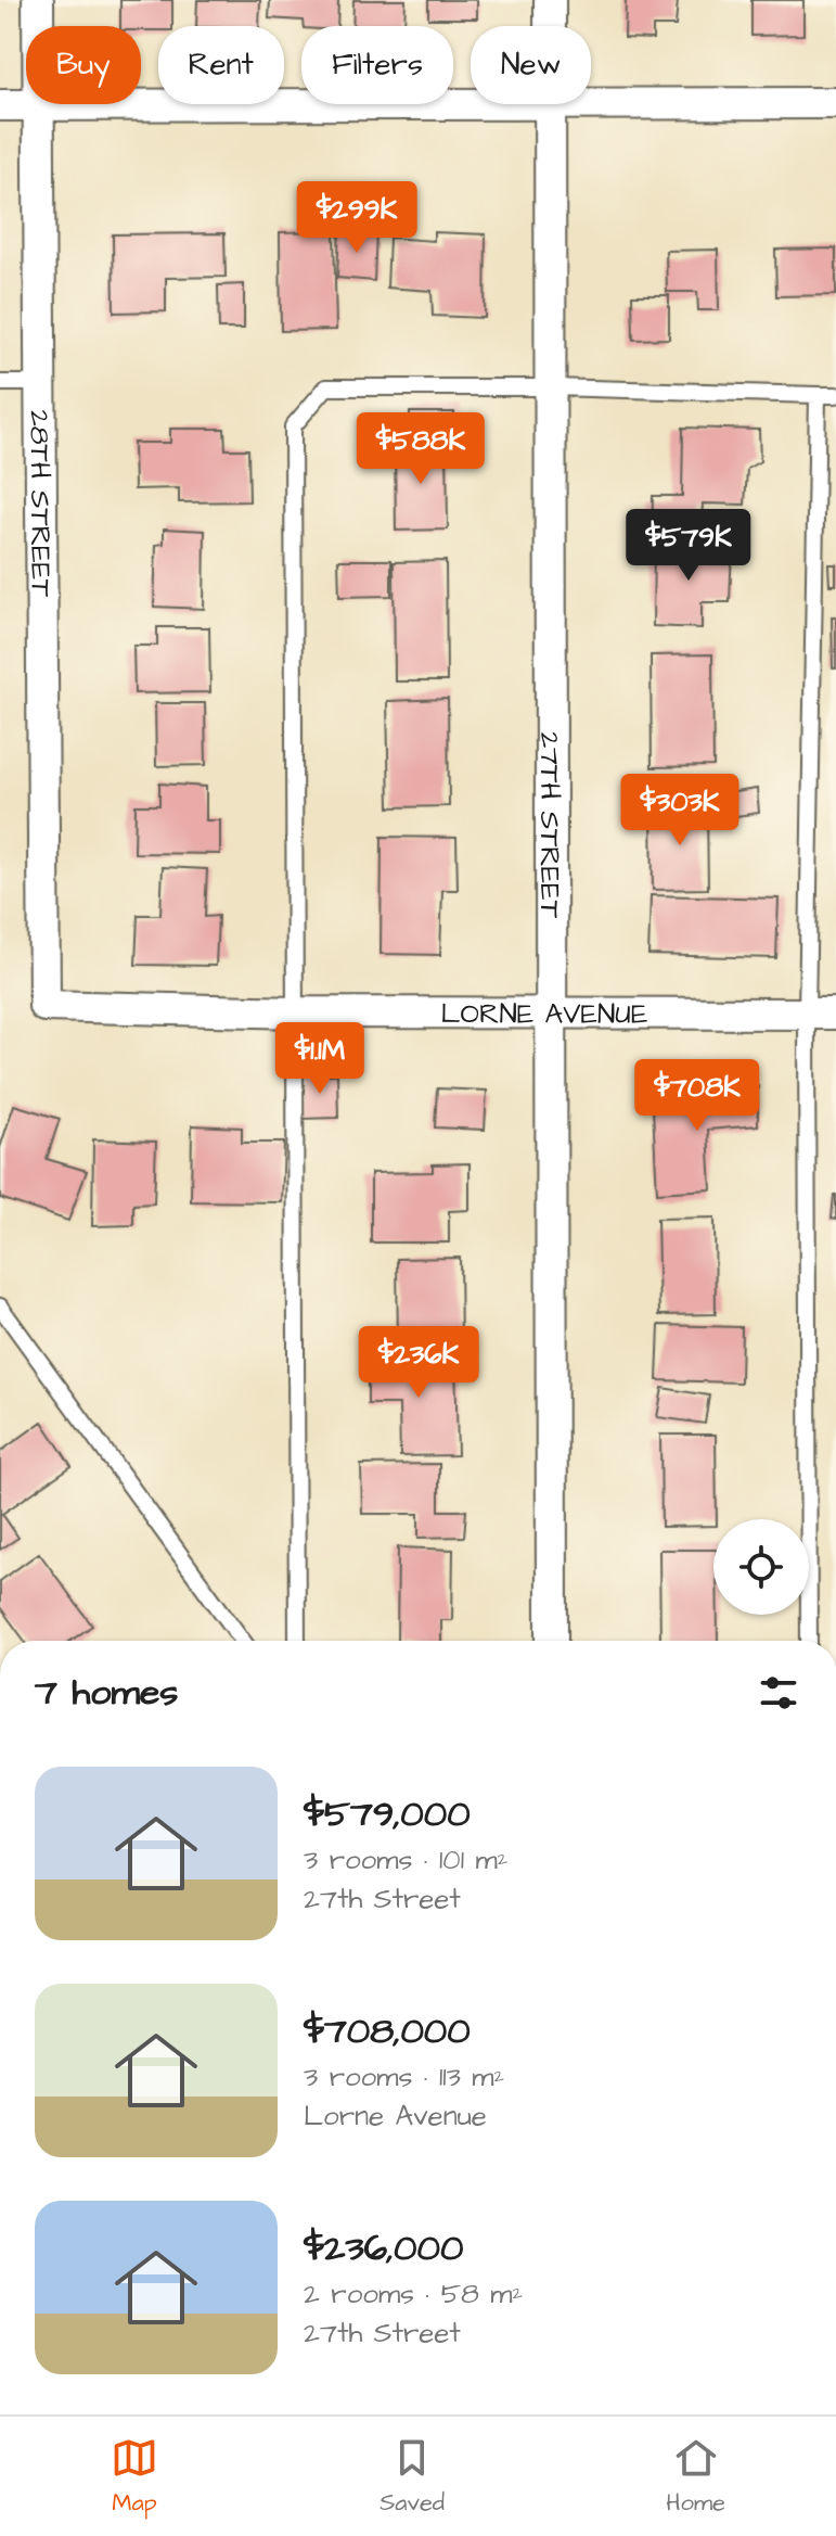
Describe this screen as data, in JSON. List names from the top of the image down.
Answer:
{
  "streets": {
    "street": ["28TH STREET", "27TH STREET", "LORNE AVENUE"]
  },
  "crossings": [
    ["28TH STREET", "LORNE AVENUE"],
    ["27TH STREET", "LORNE AVENUE"]
  ],
  "page": {
    "chip": [
      "Buy",
      "Rent",
      "Filters",
      "New"
    ],
    "price": [
      "$299K",
      "$588K",
      "$579K",
      "$303K",
      "$1.1M",
      "$708K",
      "$236K"
    ],
    "heading": "7 homes",
    "list": [
      {
        "name": "$579,000",
        "note": "3 rooms · 101 m² · 27th Street"
      },
      {
        "name": "$708,000",
        "note": "3 rooms · 113 m² · Lorne Avenue"
      },
      {
        "name": "$236,000",
        "note": "2 rooms · 58 m² · 27th Street"
      }
    ],
    "tabs": ["Map", "Saved", "Home"]
  }
}
